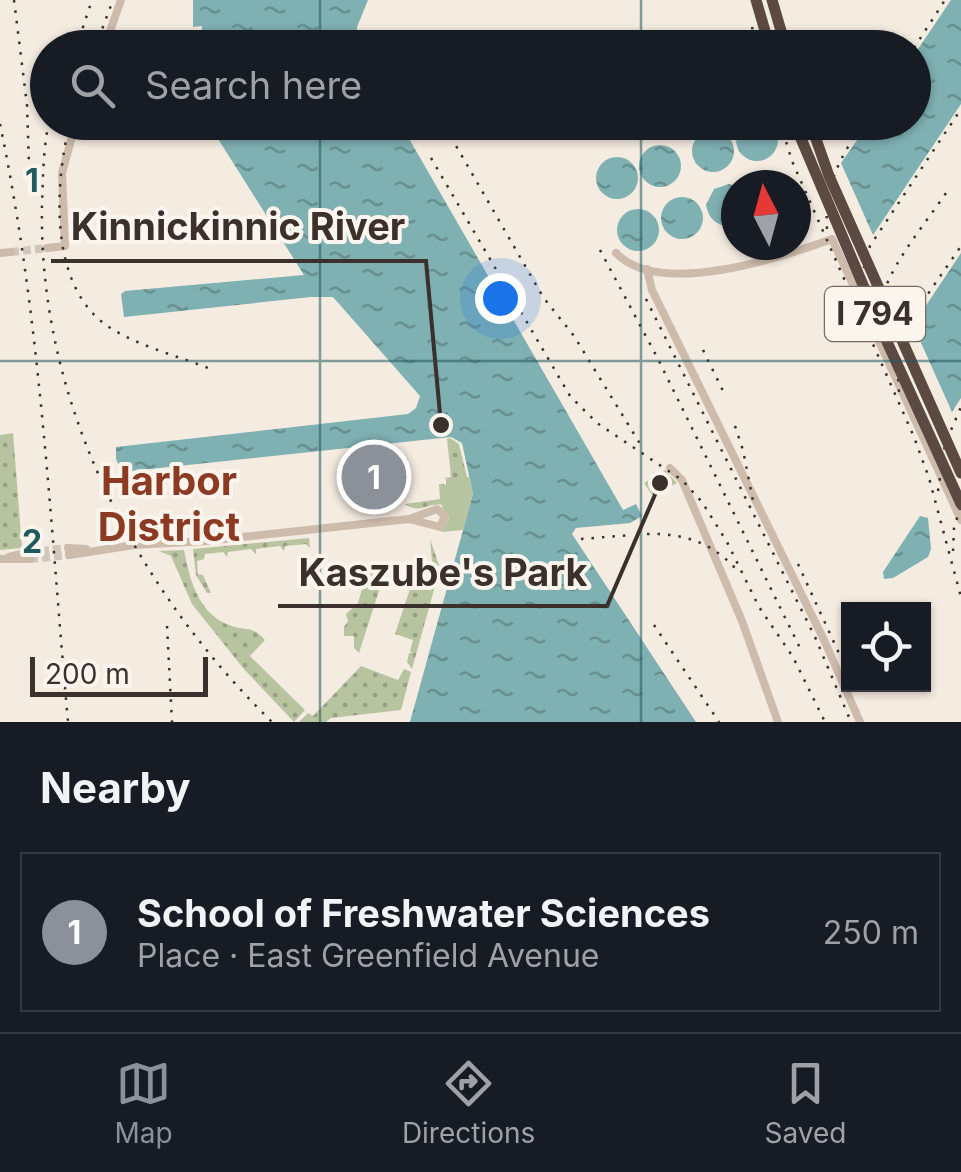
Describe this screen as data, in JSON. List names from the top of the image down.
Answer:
{
  "streets": {
    "highway": ["I 794"]
  },
  "districts": ["Harbor District"],
  "places": ["Kinnickinnic River", "Kaszube's Park"],
  "scale_bar": "200 m",
  "north": "top",
  "page": {
    "search": "Search here",
    "pins": "1",
    "scale": "200 m",
    "heading": "Nearby",
    "list": [
      {
        "mark": "1",
        "name": "School of Freshwater Sciences",
        "note": "Place · East Greenfield Avenue",
        "value": "250 m"
      }
    ],
    "nav": ["Map", "Directions", "Saved"]
  },
  "grid": {
    "rows": ["1", "2"]
  }
}
